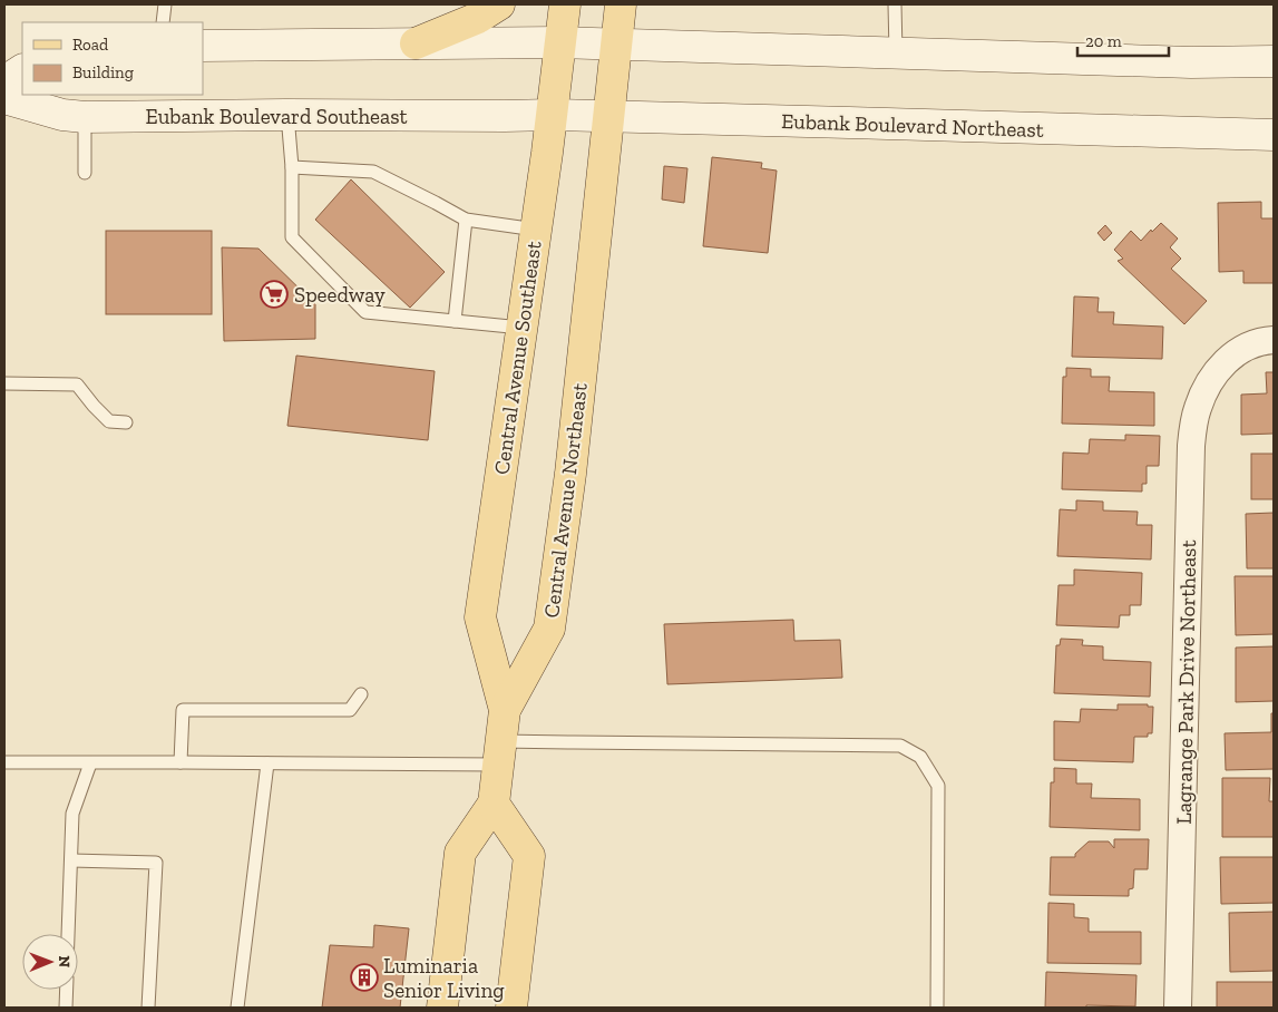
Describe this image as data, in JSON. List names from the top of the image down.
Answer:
{
  "streets": {
    "main road": [
      "Eubank Boulevard Southeast",
      "Eubank Boulevard Northeast",
      "Central Avenue Southeast",
      "Central Avenue Northeast"
    ],
    "street": ["Lagrange Park Drive Northeast"]
  },
  "crossings": [
    ["Eubank Boulevard Southeast", "Eubank Boulevard Northeast"],
    ["Eubank Boulevard Southeast", "Central Avenue Southeast"],
    ["Eubank Boulevard Northeast", "Central Avenue Southeast"],
    ["Eubank Boulevard Northeast", "Central Avenue Northeast"],
    ["Central Avenue Southeast", "Central Avenue Northeast"]
  ],
  "places": {
    "supermarket": ["Speedway"],
    "building": ["Luminaria Senior Living"]
  },
  "legend": ["Road", "Building"],
  "scale_bar": "20 m",
  "north": "right"
}
